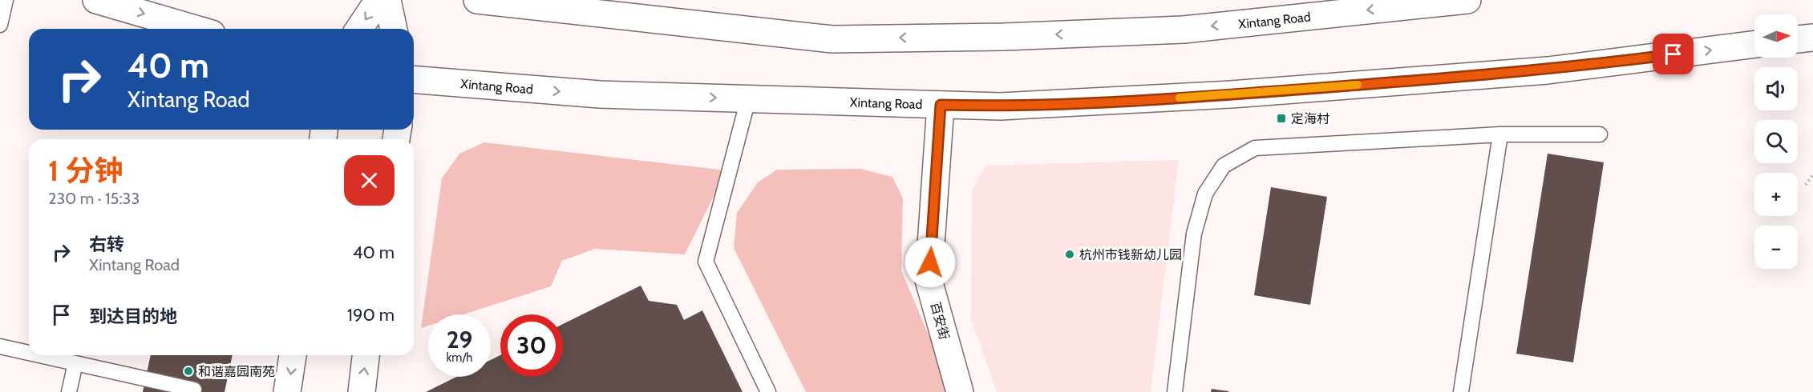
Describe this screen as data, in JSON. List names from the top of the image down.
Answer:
{
  "streets": {
    "main road": ["Xintang Road", "百安街"]
  },
  "crossings": [
    ["Xintang Road", "百安街"]
  ],
  "places": {
    "transit": ["定海村"],
    "other": ["杭州市钱新幼儿园", "和谐嘉园南苑"]
  },
  "north": "right",
  "page": {
    "map_buttons": ["+", "−"],
    "turn": ["40 m", "Xintang Road"],
    "heading": ["1 分钟", "230 m · 15:33"],
    "list": [
      {
        "name": "右转",
        "note": "Xintang Road",
        "value": "40 m"
      },
      {
        "name": "到达目的地",
        "value": "190 m"
      }
    ],
    "speed": "29 km/h",
    "limit": "30"
  }
}
